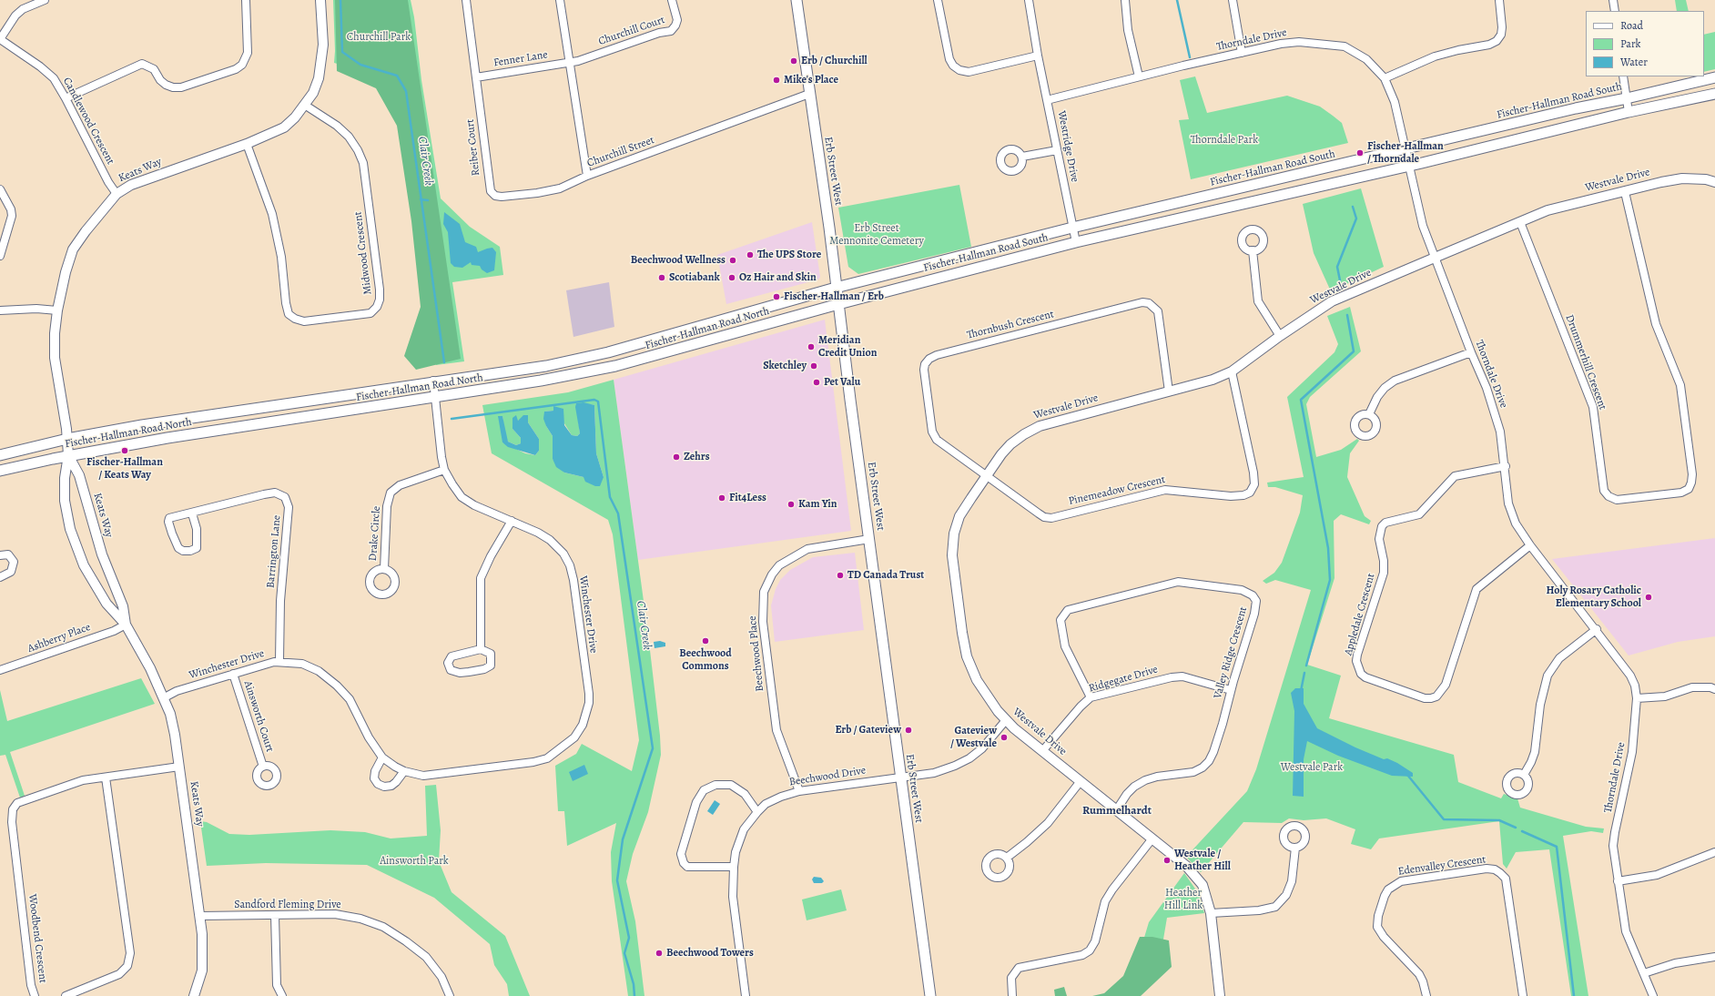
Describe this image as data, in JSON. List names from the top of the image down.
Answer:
{
  "streets": {
    "main road": ["Fischer-Hallman Road South", "Erb Street West", "Fischer-Hallman Road North"],
    "street": [
      "Churchill Court",
      "Thorndale Drive",
      "Fenner Lane",
      "Candlewood Crescent",
      "Westridge Drive",
      "Reiber Court",
      "Churchill Street",
      "Keats Way",
      "Westvale Drive",
      "Midwood Crescent",
      "Thornbush Crescent",
      "Drummerhill Crescent",
      "Pinemeadow Crescent",
      "Drake Circle",
      "Barrington Lane",
      "Winchester Drive",
      "Appledale Crescent",
      "Ashberry Place",
      "Valley Ridge Crescent",
      "Beechwood Place",
      "Ridgegate Drive",
      "Ainsworth Court",
      "Beechwood Drive",
      "Edenvalley Crescent",
      "Sandford Fleming Drive",
      "Woodbend Crescent"
    ]
  },
  "crossings": [
    ["Churchill Court", "Fenner Lane"],
    ["Churchill Court", "Churchill Street"],
    ["Thorndale Drive", "Fischer-Hallman Road South"],
    ["Thorndale Drive", "Westridge Drive"],
    ["Thorndale Drive", "Westvale Drive"],
    ["Thorndale Drive", "Appledale Crescent"],
    ["Fenner Lane", "Reiber Court"],
    ["Fenner Lane", "Churchill Street"],
    ["Fischer-Hallman Road South", "Westridge Drive"],
    ["Fischer-Hallman Road South", "Erb Street West"],
    ["Fischer-Hallman Road South", "Fischer-Hallman Road North"],
    ["Candlewood Crescent", "Keats Way"],
    ["Reiber Court", "Churchill Street"],
    ["Churchill Street", "Erb Street West"],
    ["Keats Way", "Midwood Crescent"],
    ["Keats Way", "Fischer-Hallman Road North"],
    ["Keats Way", "Winchester Drive"],
    ["Keats Way", "Ashberry Place"],
    ["Keats Way", "Sandford Fleming Drive"],
    ["Keats Way", "Woodbend Crescent"],
    ["Erb Street West", "Fischer-Hallman Road North"],
    ["Erb Street West", "Beechwood Place"],
    ["Erb Street West", "Beechwood Drive"],
    ["Westvale Drive", "Thornbush Crescent"],
    ["Westvale Drive", "Drummerhill Crescent"],
    ["Westvale Drive", "Pinemeadow Crescent"],
    ["Westvale Drive", "Valley Ridge Crescent"],
    ["Westvale Drive", "Ridgegate Drive"],
    ["Westvale Drive", "Beechwood Drive"],
    ["Thornbush Crescent", "Pinemeadow Crescent"],
    ["Fischer-Hallman Road North", "Winchester Drive"],
    ["Drake Circle", "Winchester Drive"],
    ["Barrington Lane", "Winchester Drive"],
    ["Winchester Drive", "Ainsworth Court"],
    ["Valley Ridge Crescent", "Ridgegate Drive"],
    ["Beechwood Place", "Beechwood Drive"]
  ],
  "districts": ["Rummelhardt"],
  "water": ["Clair Creek"],
  "parks": [
    "Churchill Park",
    "Thorndale Park",
    "Erb Street Mennonite Cemetery",
    "Westvale Park",
    "Ainsworth Park",
    "Heather Hill Link"
  ],
  "places": [
    "Erb / Churchill",
    "Mike's Place",
    "Fischer-Hallman / Thorndale",
    "The UPS Store",
    "Beechwood Wellness",
    "Scotiabank",
    "Oz Hair and Skin",
    "Fischer-Hallman / Erb",
    "Meridian Credit Union",
    "Sketchley",
    "Pet Valu",
    "Fischer-Hallman / Keats Way",
    "Zehrs",
    "Fit4Less",
    "Kam Yin",
    "TD Canada Trust",
    "Holy Rosary Catholic Elementary School",
    "Beechwood Commons",
    "Erb / Gateview",
    "Gateview / Westvale",
    "Westvale / Heather Hill",
    "Beechwood Towers"
  ],
  "legend": ["Road", "Park", "Water"]
}
